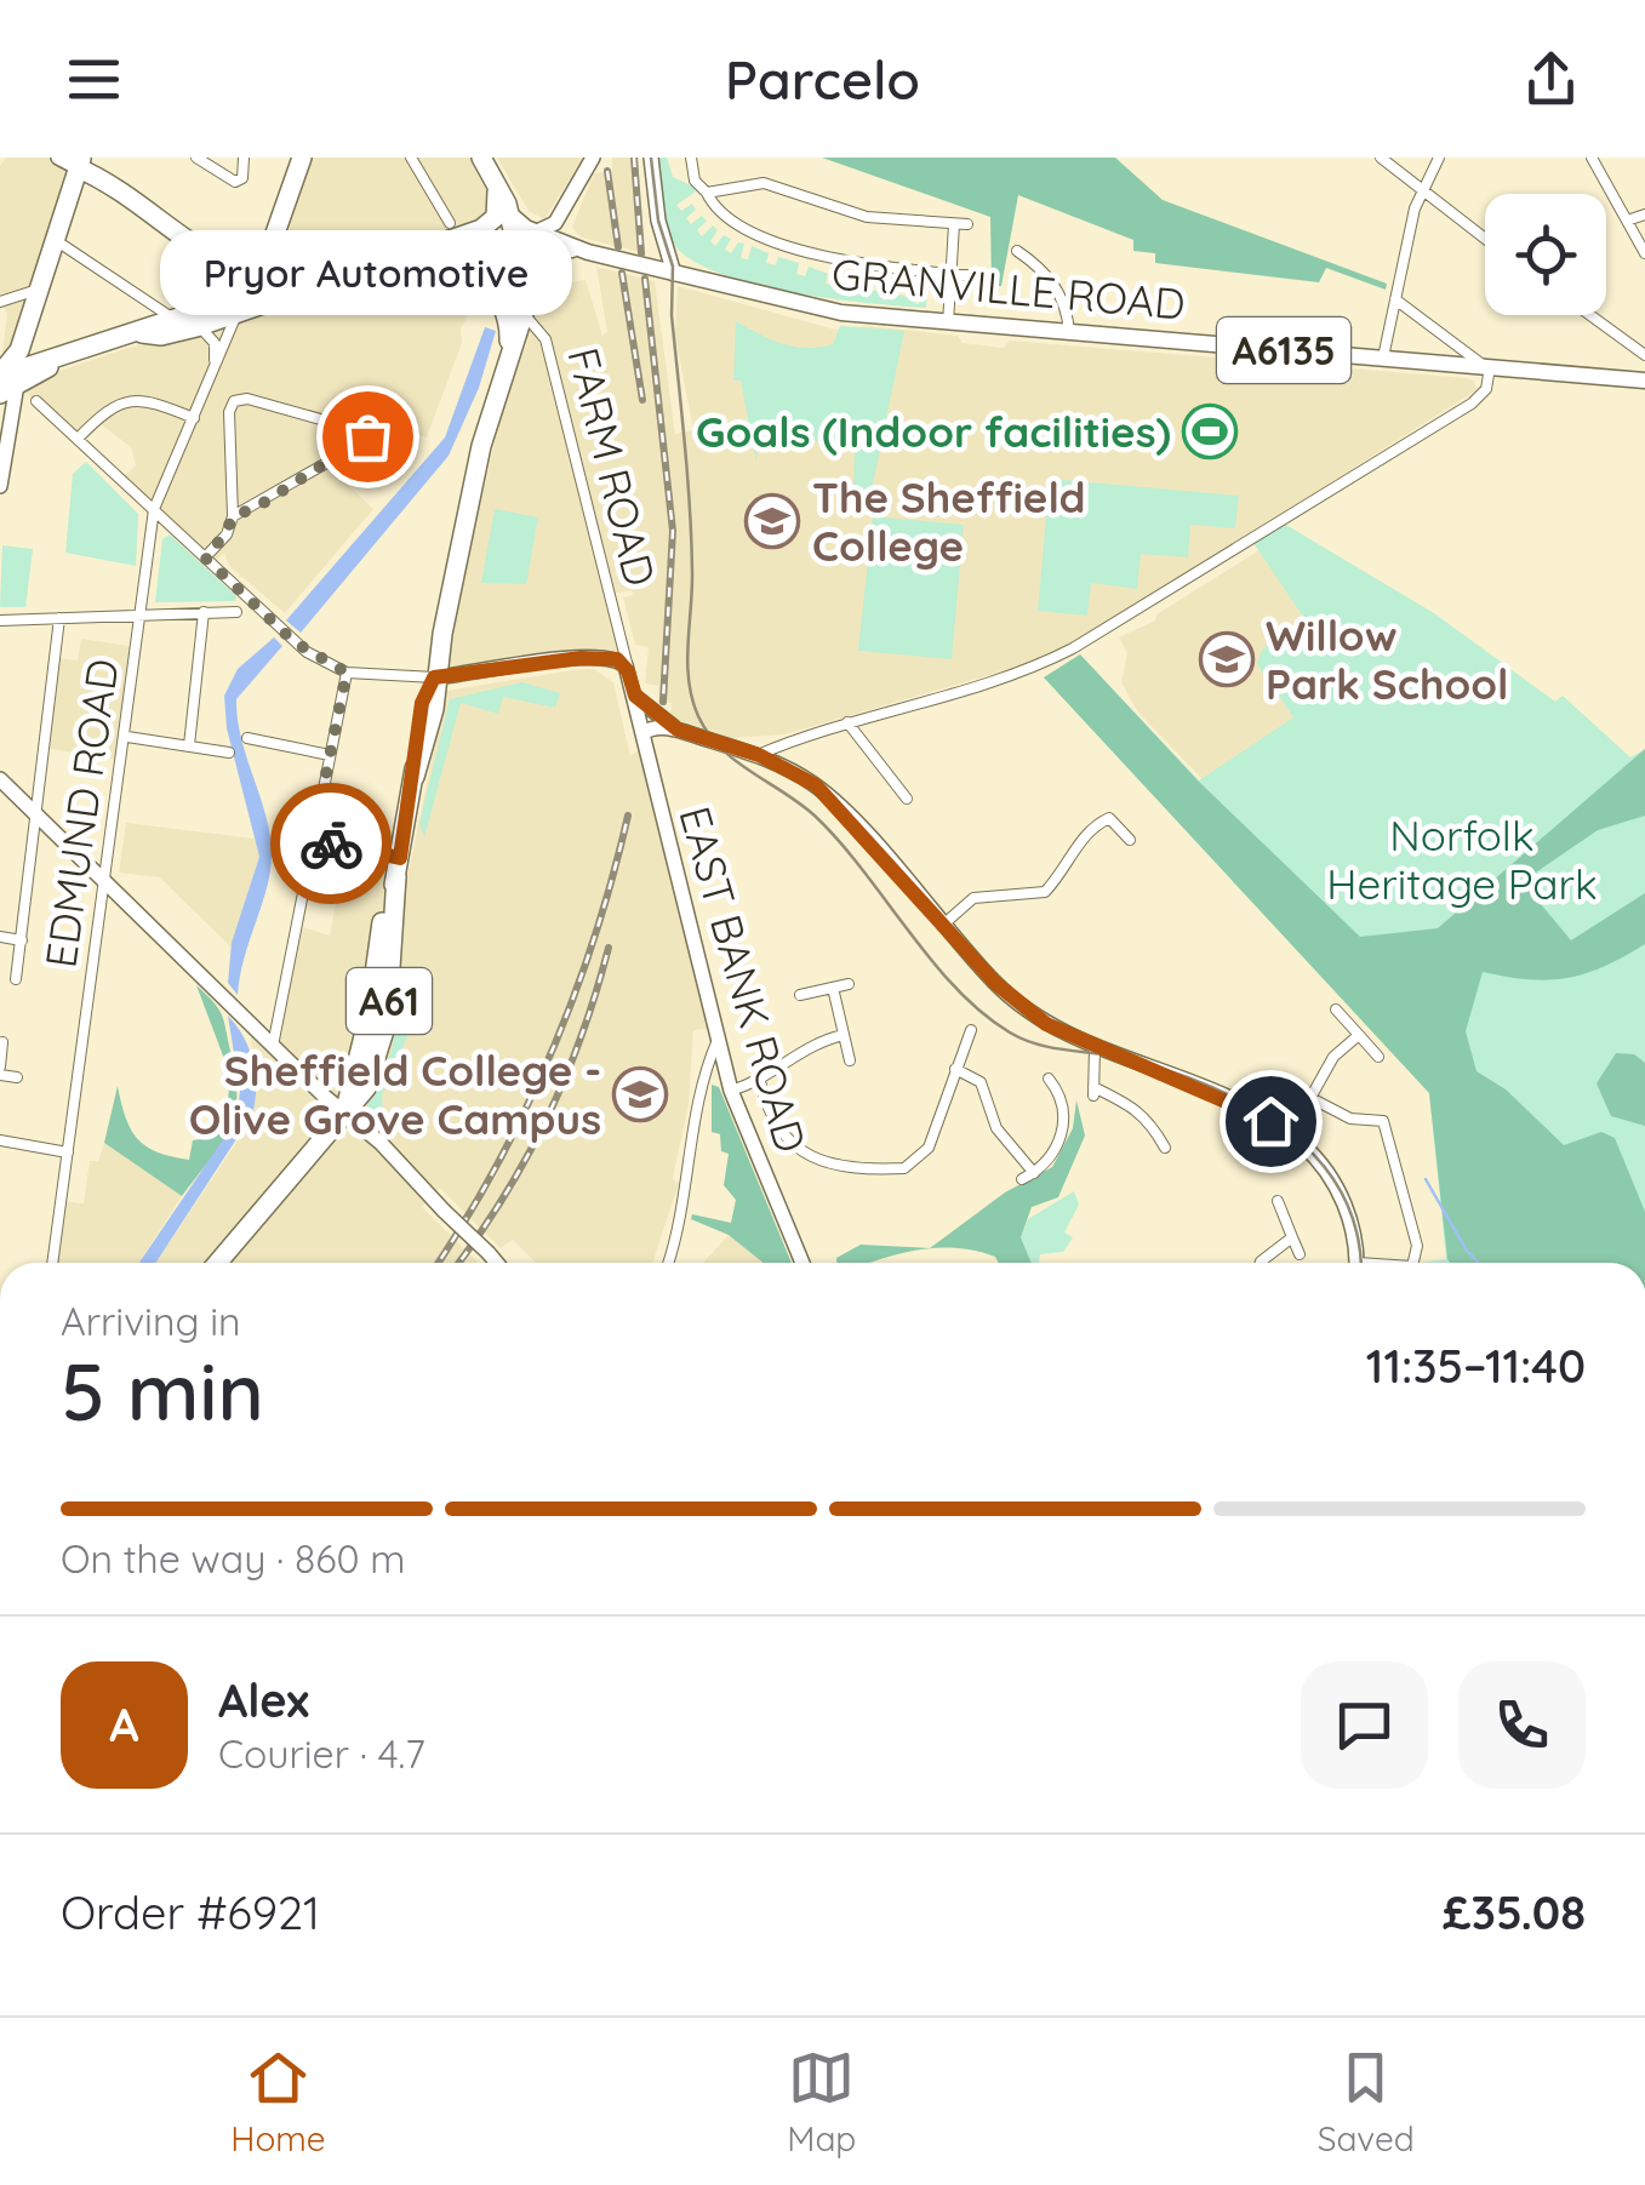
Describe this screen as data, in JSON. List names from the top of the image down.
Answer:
{
  "streets": {
    "highway": ["A61"],
    "main road": ["GRANVILLE ROAD", "A6135"],
    "street": ["FARM ROAD", "EDMUND ROAD", "EAST BANK ROAD"]
  },
  "crossings": [
    ["GRANVILLE ROAD", "A61"],
    ["FARM ROAD", "EAST BANK ROAD"],
    ["FARM ROAD", "A61"]
  ],
  "parks": ["Norfolk Heritage Park"],
  "places": {
    "sports": ["Goals (Indoor facilities)"],
    "other": ["Pryor Automotive"],
    "school or university": ["The Sheffield College", "Willow Park School", "Sheffield College - Olive Grove Campus"]
  },
  "page": {
    "header": "Parcelo",
    "bubble": "Pryor Automotive",
    "heading": ["5 min", "Arriving in", "11:35–11:40"],
    "panel": [
      "Alex",
      "Courier · 4.7",
      "Order #6921",
      "£35.08"
    ],
    "bar": "On the way · 860 m",
    "round": "A",
    "tabs": ["Home", "Map", "Saved"]
  }
}
